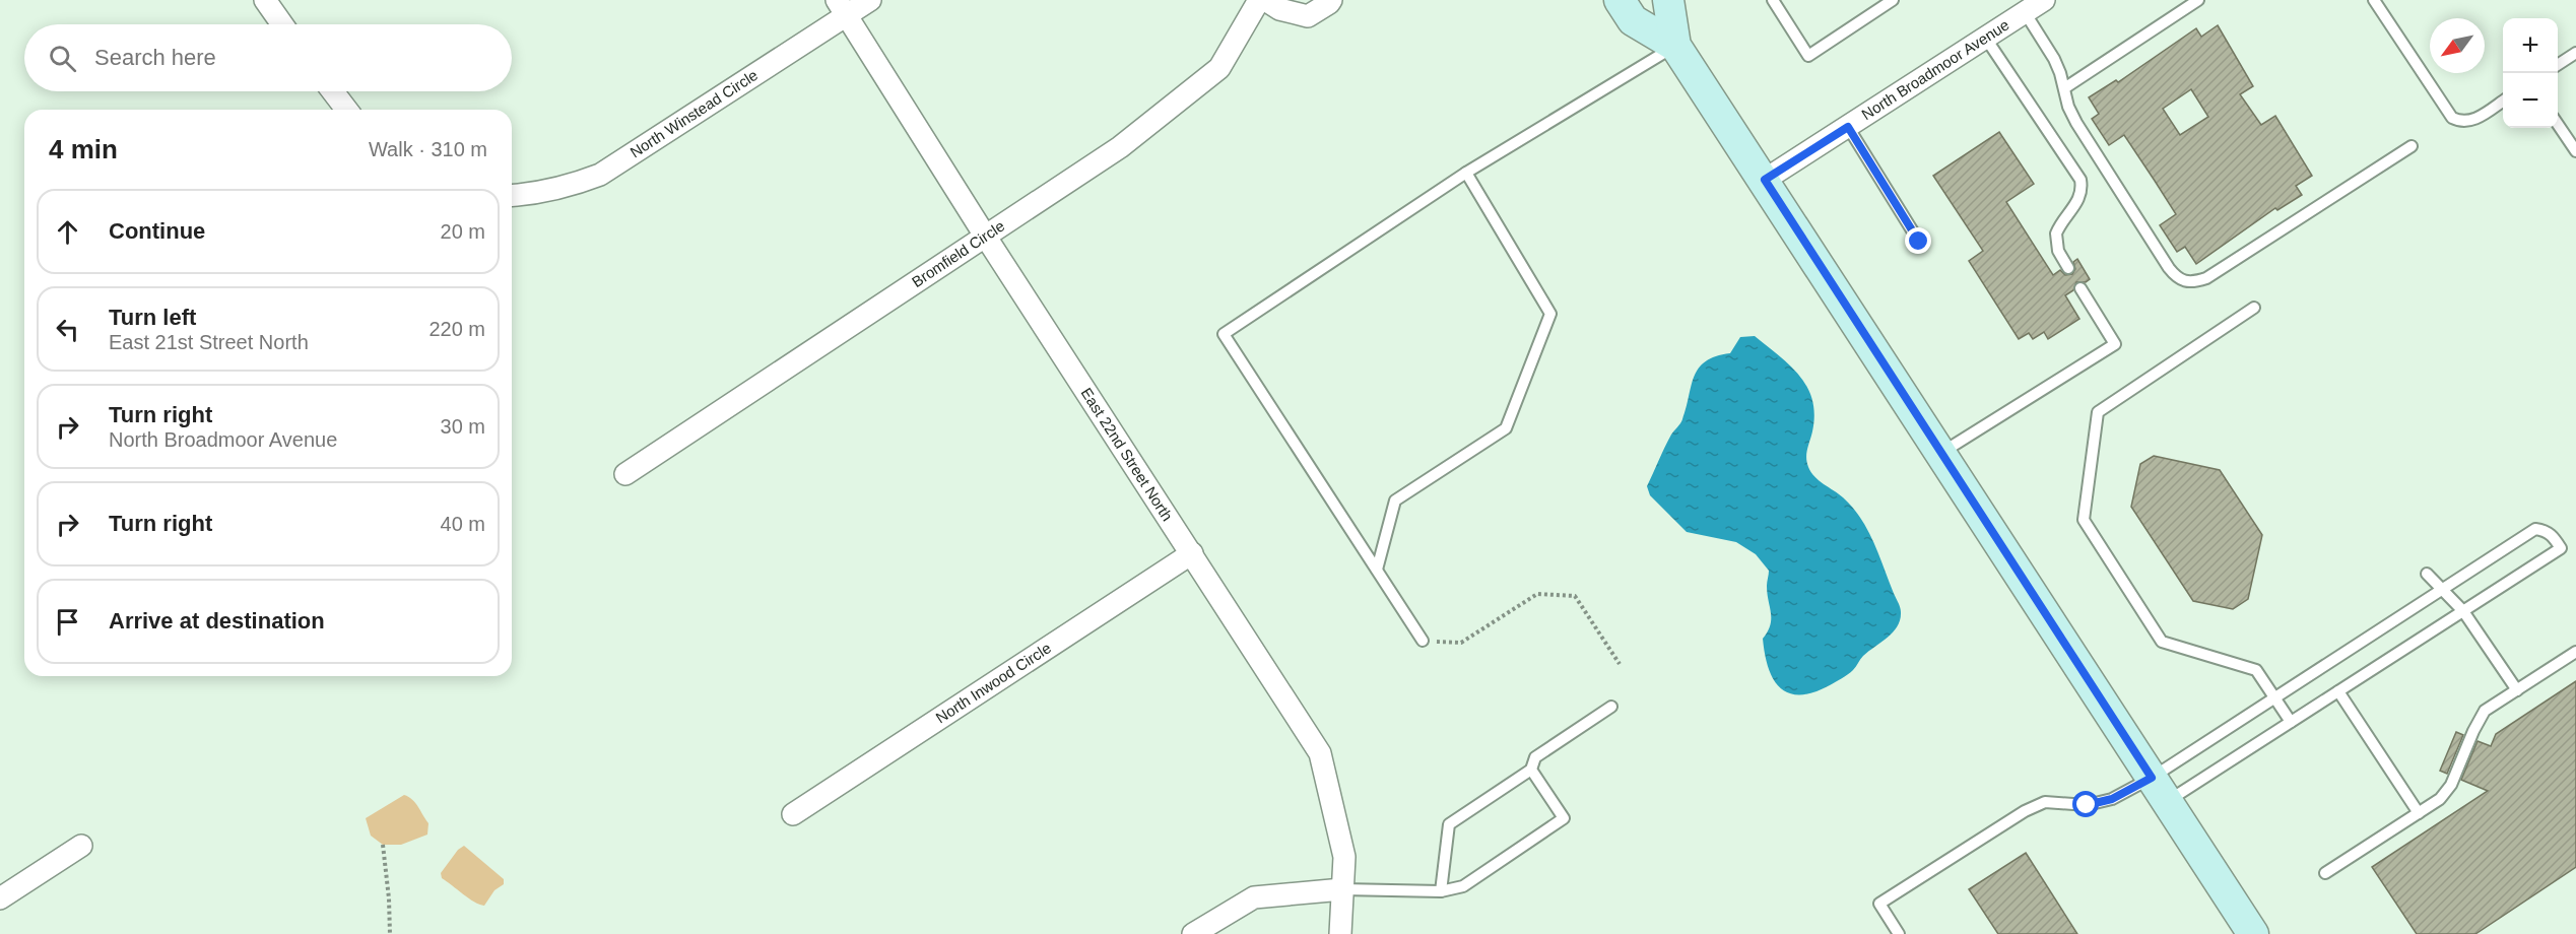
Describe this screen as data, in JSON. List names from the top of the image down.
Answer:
{
  "streets": {
    "street": [
      "North Broadmoor Avenue",
      "North Winstead Circle",
      "Bromfield Circle",
      "East 22nd Street North",
      "North Inwood Circle"
    ]
  },
  "crossings": [
    ["North Winstead Circle", "East 22nd Street North"],
    ["Bromfield Circle", "East 22nd Street North"],
    ["East 22nd Street North", "North Inwood Circle"]
  ],
  "north": "bottom left",
  "page": {
    "map_buttons": ["+", "−"],
    "search": "Search here",
    "heading": ["4 min", "Walk · 310 m"],
    "list": [
      ["Continue", "20 m"],
      ["Turn left", "East 21st Street North", "220 m"],
      ["Turn right", "North Broadmoor Avenue", "30 m"],
      ["Turn right", "40 m"],
      "Arrive at destination"
    ]
  }
}
